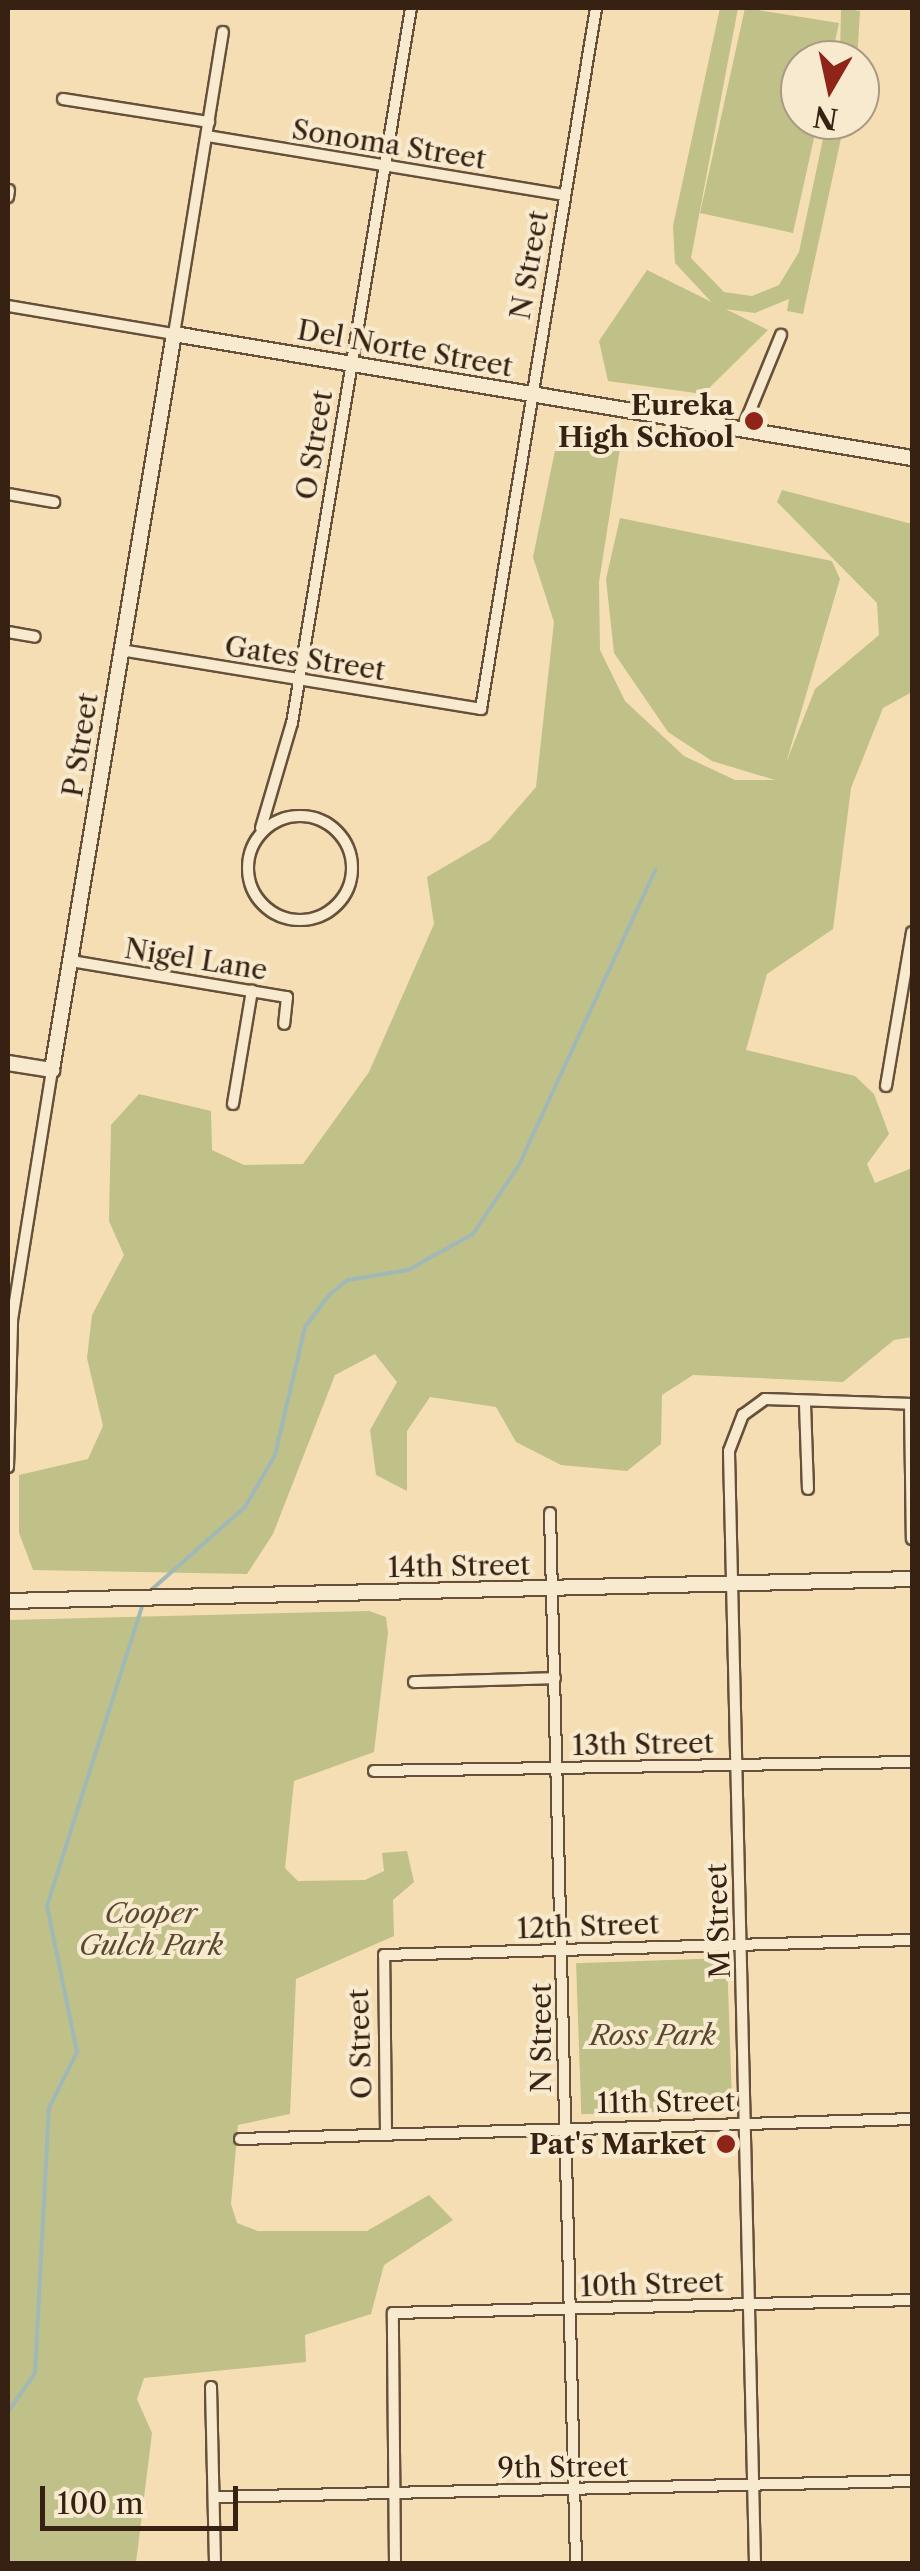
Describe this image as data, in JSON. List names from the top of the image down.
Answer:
{
  "streets": {
    "street": [
      "Sonoma Street",
      "N Street",
      "Del Norte Street",
      "O Street",
      "Gates Street",
      "P Street",
      "Nigel Lane",
      "14th Street",
      "13th Street",
      "M Street",
      "12th Street",
      "11th Street",
      "10th Street",
      "9th Street"
    ]
  },
  "crossings": [
    ["Sonoma Street", "N Street"],
    ["Sonoma Street", "O Street"],
    ["Sonoma Street", "P Street"],
    ["N Street", "Del Norte Street"],
    ["N Street", "Gates Street"],
    ["N Street", "14th Street"],
    ["N Street", "13th Street"],
    ["N Street", "12th Street"],
    ["N Street", "11th Street"],
    ["N Street", "10th Street"],
    ["N Street", "9th Street"],
    ["Del Norte Street", "O Street"],
    ["Del Norte Street", "P Street"],
    ["O Street", "Gates Street"],
    ["O Street", "12th Street"],
    ["O Street", "11th Street"],
    ["Gates Street", "P Street"],
    ["P Street", "Nigel Lane"],
    ["14th Street", "M Street"],
    ["13th Street", "M Street"],
    ["M Street", "12th Street"],
    ["M Street", "11th Street"],
    ["M Street", "10th Street"],
    ["M Street", "9th Street"],
    ["10th Street", "9th Street"]
  ],
  "parks": ["Cooper Gulch Park", "Ross Park"],
  "places": ["Eureka High School", "Pat's Market"],
  "scale_bar": "100 m",
  "north": "bottom"
}
